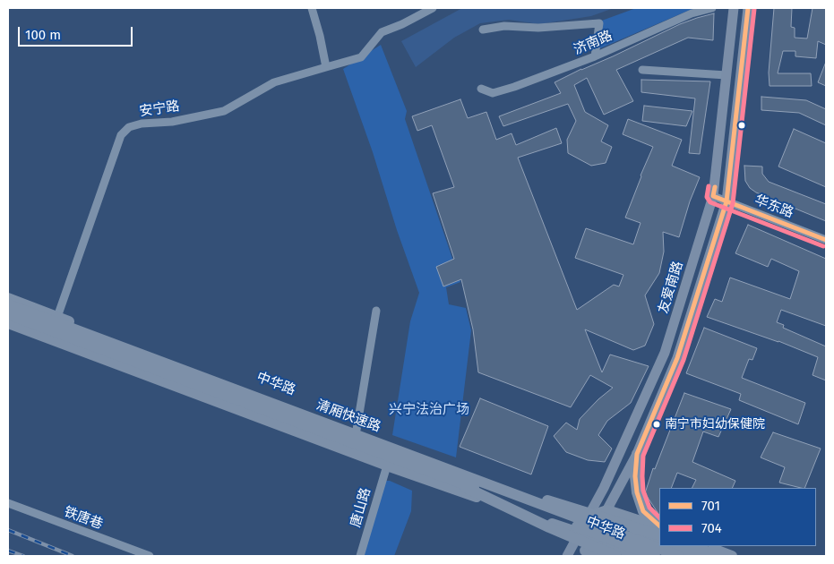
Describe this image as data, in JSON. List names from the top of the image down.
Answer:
{
  "streets": {
    "highway": ["中华路", "清厢快速路"],
    "main road": ["友爱南路"],
    "street": [
      "济南路",
      "安宁路",
      "华东路",
      "唐山路",
      "铁唐巷"
    ]
  },
  "crossings": [
    ["安宁路", "中华路"],
    ["华东路", "友爱南路"],
    ["友爱南路", "中华路"],
    ["中华路", "唐山路"]
  ],
  "parks": ["兴宁法治广场"],
  "places": ["南宁市妇幼保健院"],
  "lines": ["transit line 701", "transit line 704"],
  "legend": ["701", "704"],
  "scale_bar": "100 m"
}
